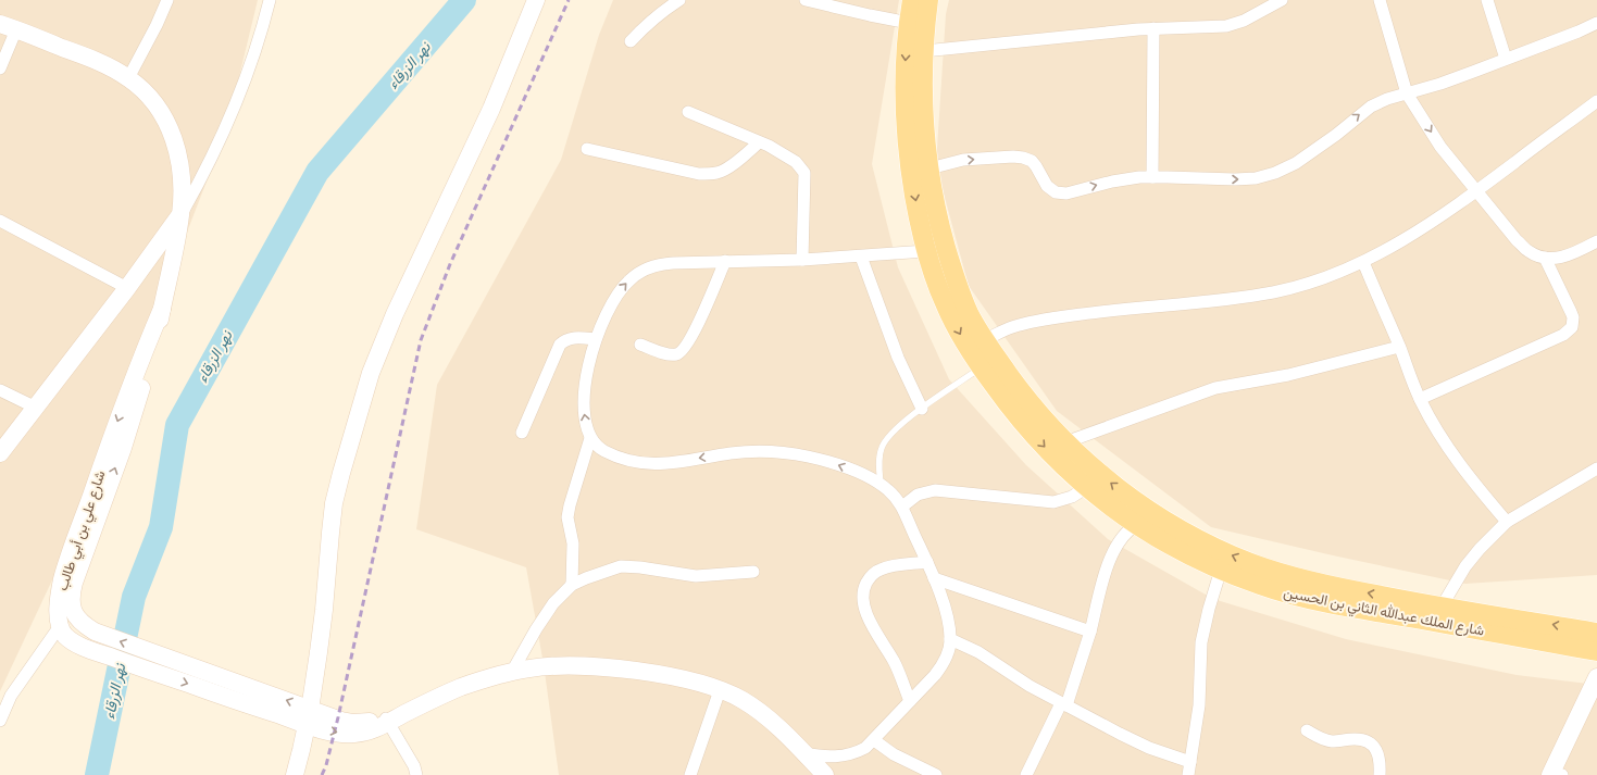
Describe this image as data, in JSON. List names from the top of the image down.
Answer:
{
  "streets": {
    "main road": ["شارع الملك عبدالله الثاني بن الحسين"],
    "street": ["شارع علي بن أبي طالب"]
  },
  "water": ["نهر الزرقاء"]
}
